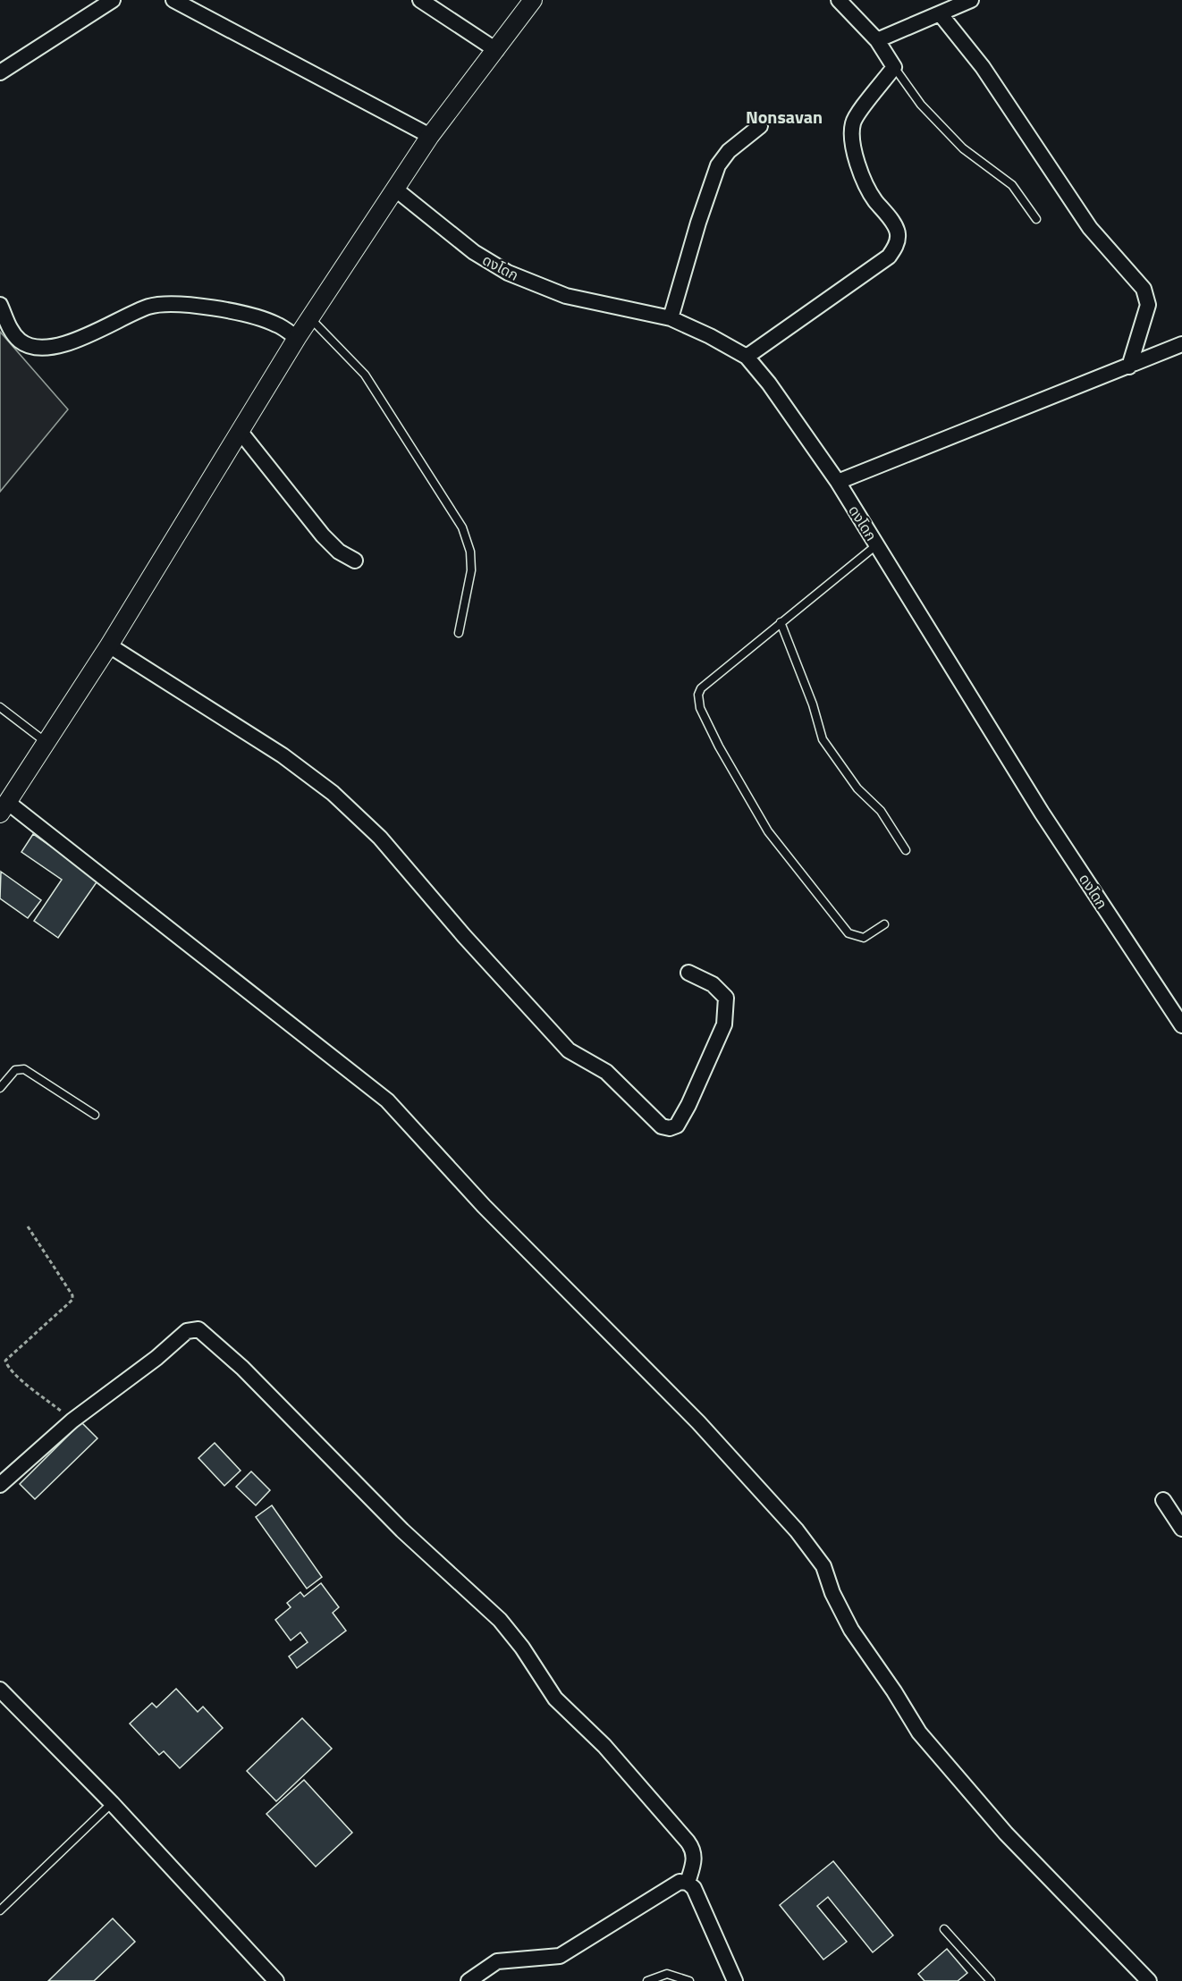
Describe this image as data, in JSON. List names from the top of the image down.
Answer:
{
  "streets": {
    "street": ["ดงโดก"]
  },
  "districts": ["Nonsavan"]
}
